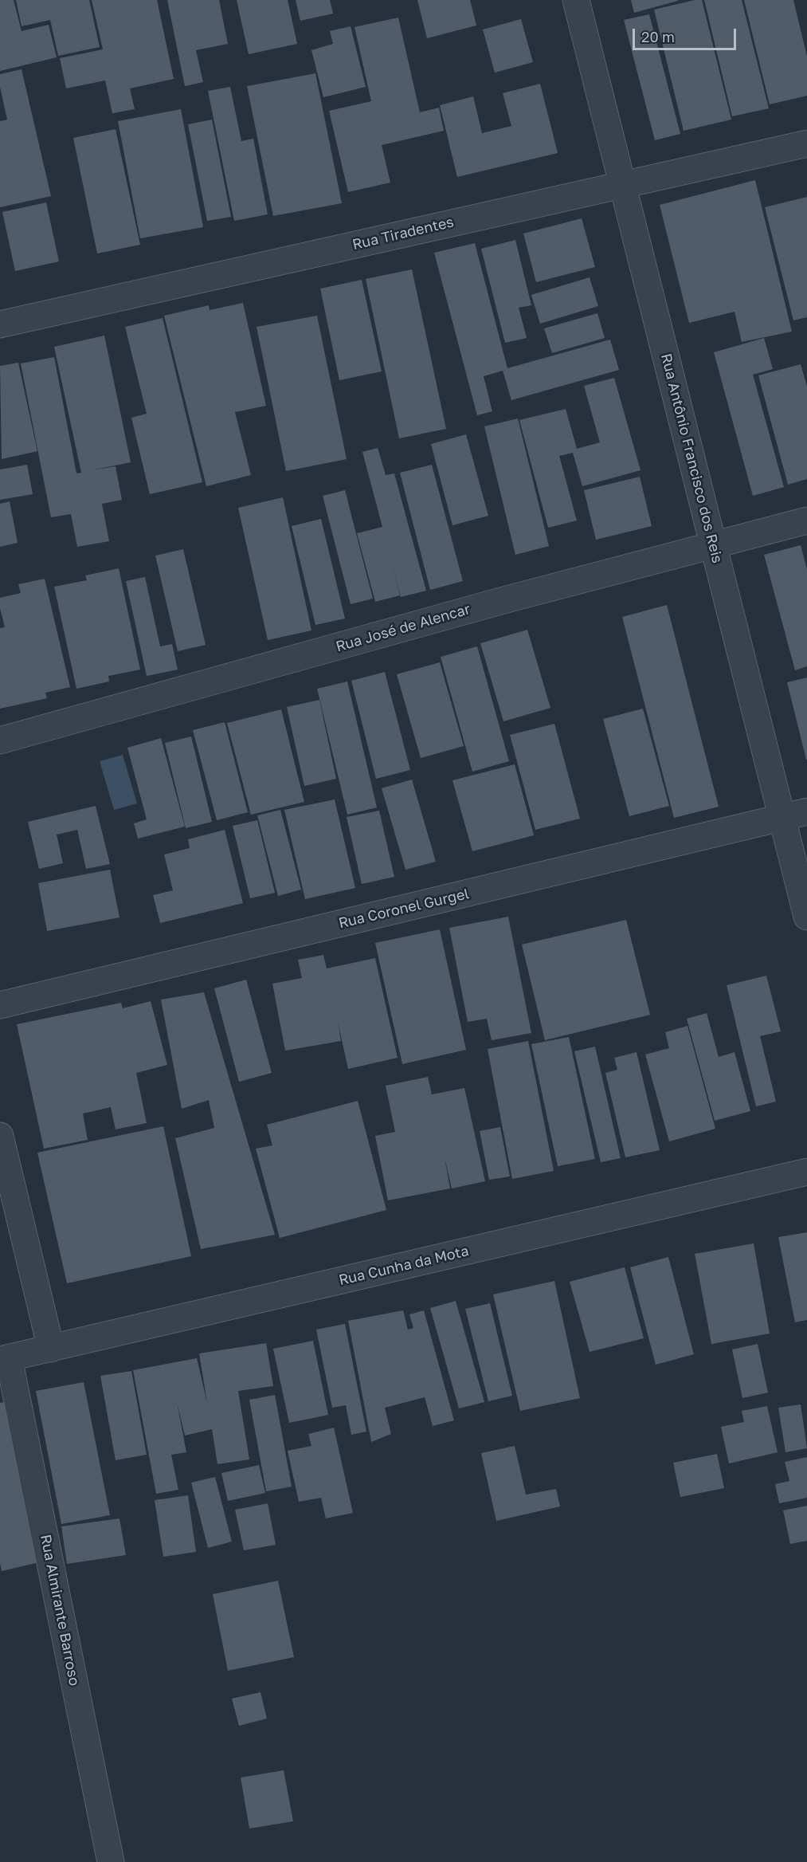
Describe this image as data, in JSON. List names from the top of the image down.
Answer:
{
  "streets": {
    "street": [
      "Rua Tiradentes",
      "Rua Antônio Francisco dos Reis",
      "Rua José de Alencar",
      "Rua Coronel Gurgel",
      "Rua Cunha da Mota",
      "Rua Almirante Barroso"
    ]
  },
  "crossings": [
    ["Rua Tiradentes", "Rua Antônio Francisco dos Reis"],
    ["Rua Antônio Francisco dos Reis", "Rua José de Alencar"],
    ["Rua Antônio Francisco dos Reis", "Rua Coronel Gurgel"],
    ["Rua Cunha da Mota", "Rua Almirante Barroso"]
  ],
  "scale_bar": "20 m"
}
